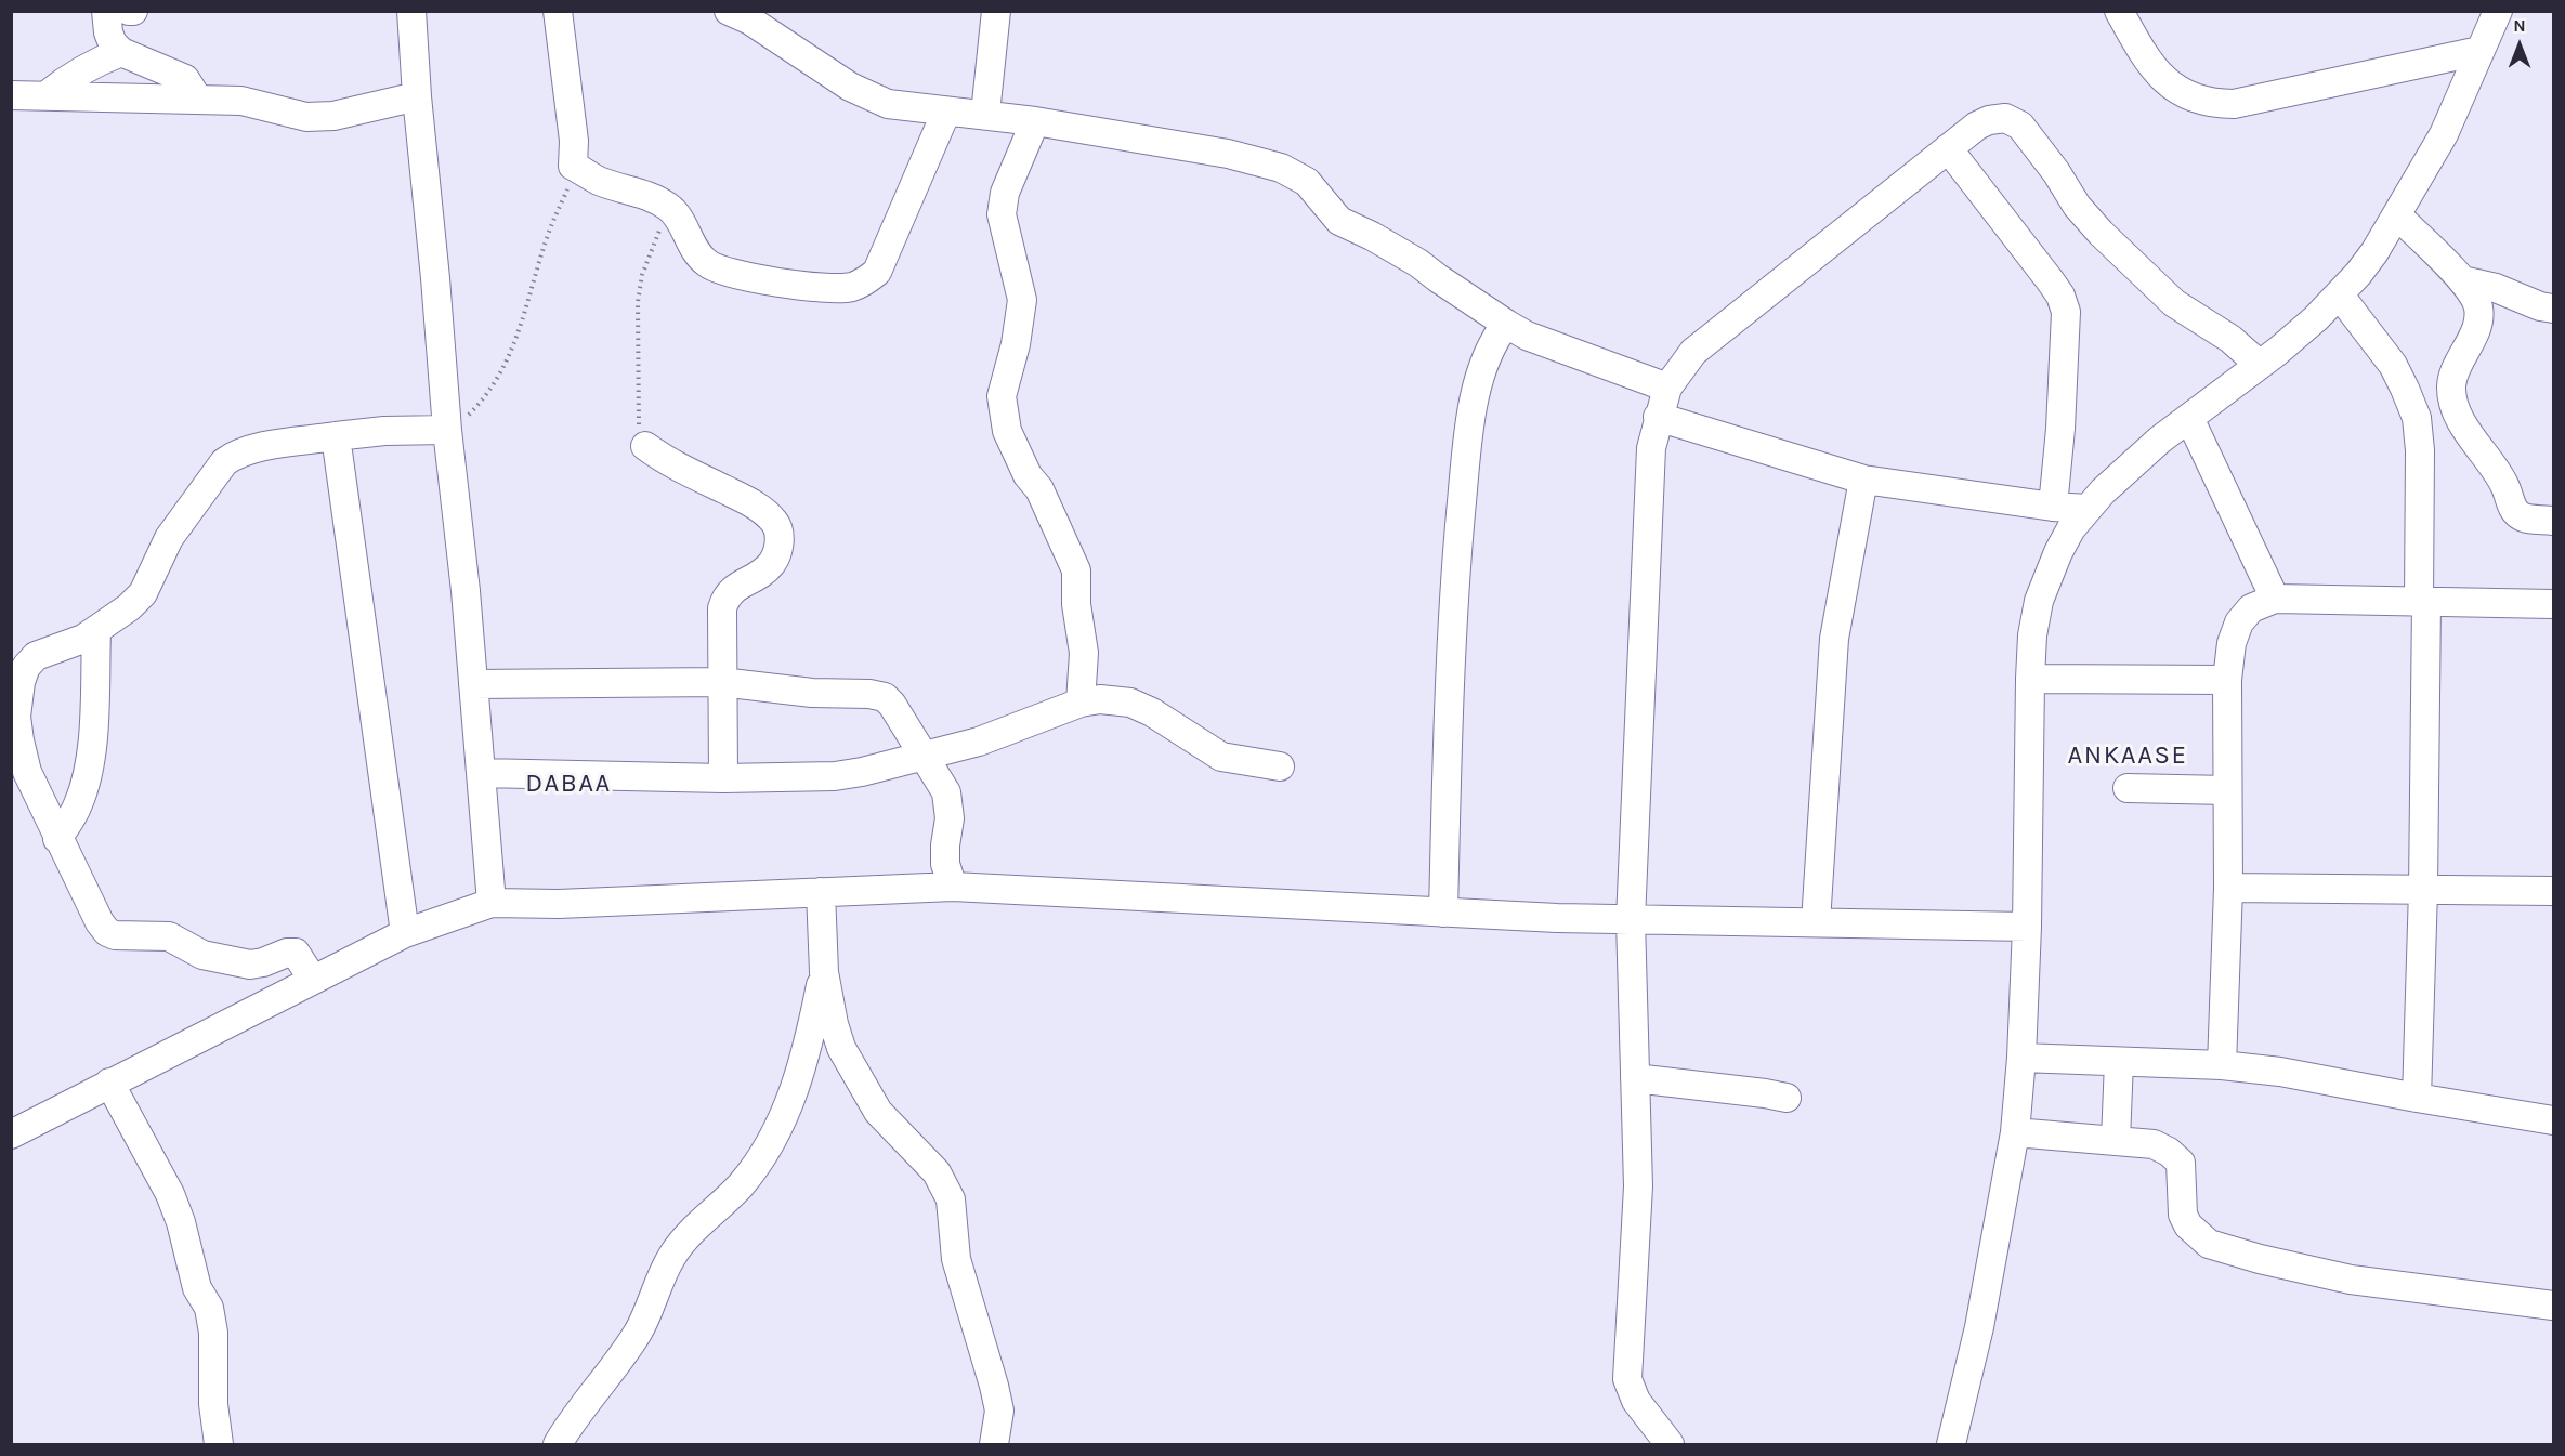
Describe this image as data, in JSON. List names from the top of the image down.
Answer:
{
  "districts": ["ANKAASE", "DABAA"],
  "north": "top"
}
